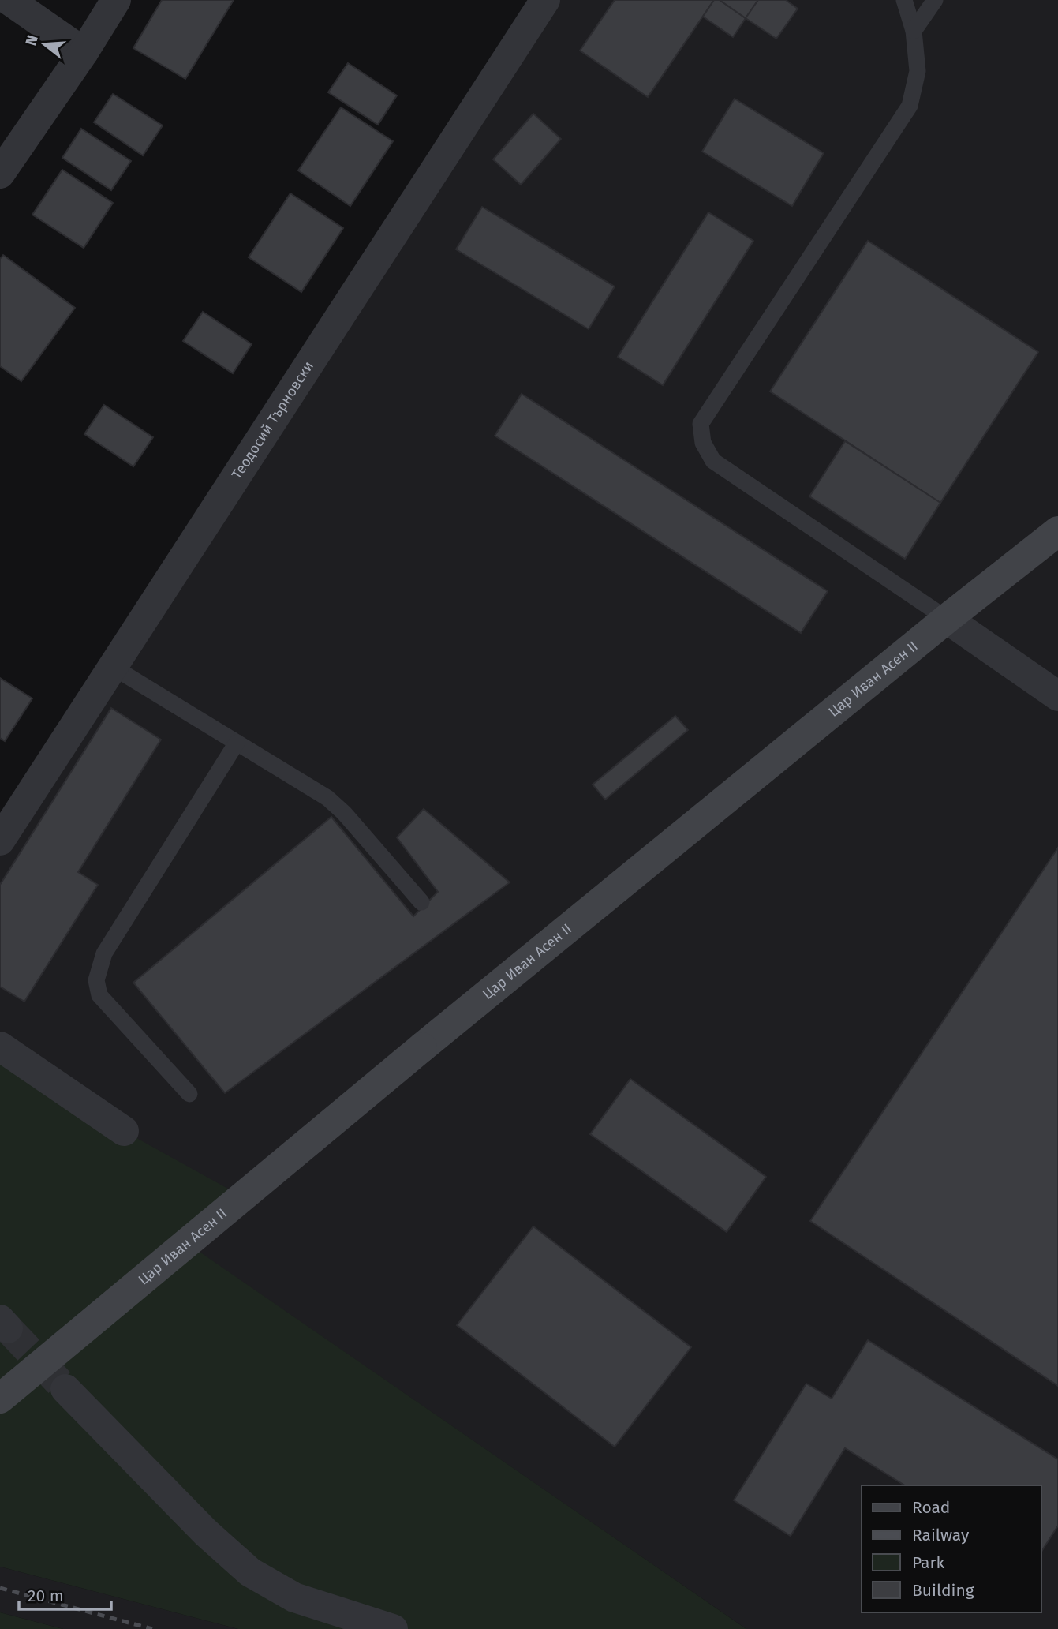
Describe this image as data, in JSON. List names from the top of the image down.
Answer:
{
  "streets": {
    "main road": ["Цар Иван Асен II"],
    "street": ["Теодосий Търновски"]
  },
  "legend": [
    "Road",
    "Railway",
    "Park",
    "Building"
  ],
  "scale_bar": "20 m",
  "north": "left"
}
